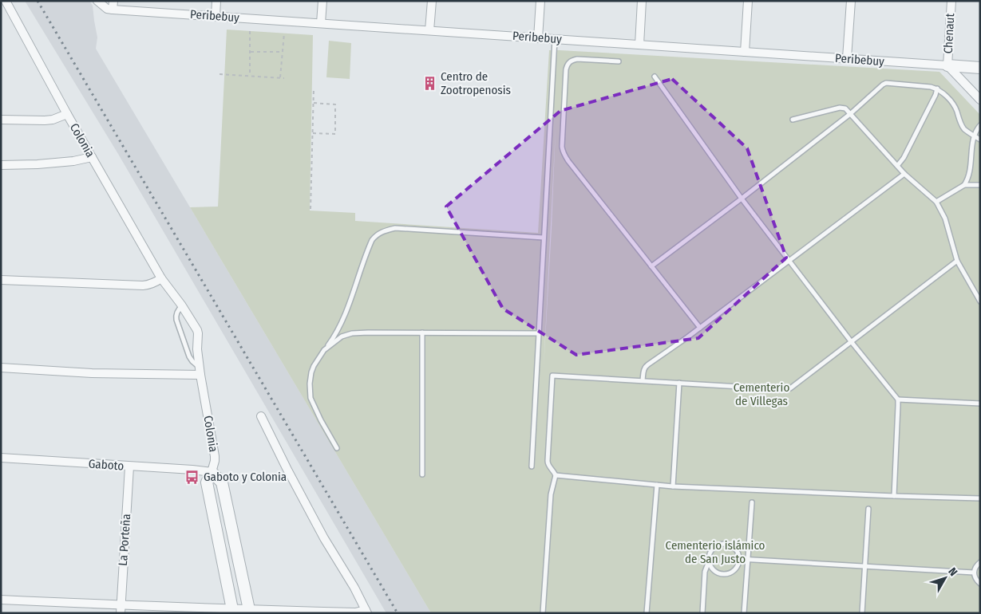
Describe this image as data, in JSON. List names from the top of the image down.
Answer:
{
  "streets": {
    "street": [
      "Peribebuy",
      "Chenaut",
      "Colonia",
      "Gaboto",
      "La Porteña"
    ]
  },
  "crossings": [
    ["Peribebuy", "Chenaut"],
    ["Colonia", "Gaboto"],
    ["Gaboto", "La Porteña"]
  ],
  "parks": ["Cementerio de Villegas", "Cementerio islámico de San Justo"],
  "places": {
    "building": ["Centro de Zootropenosis"],
    "bus stop": ["Gaboto y Colonia"]
  },
  "north": "top right"
}
